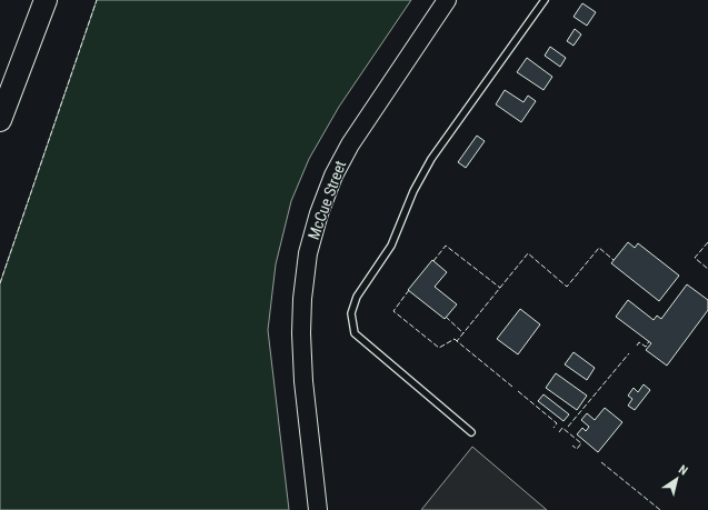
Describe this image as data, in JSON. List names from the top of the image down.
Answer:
{
  "streets": {
    "main road": ["McCue Street"]
  },
  "north": "top right"
}
